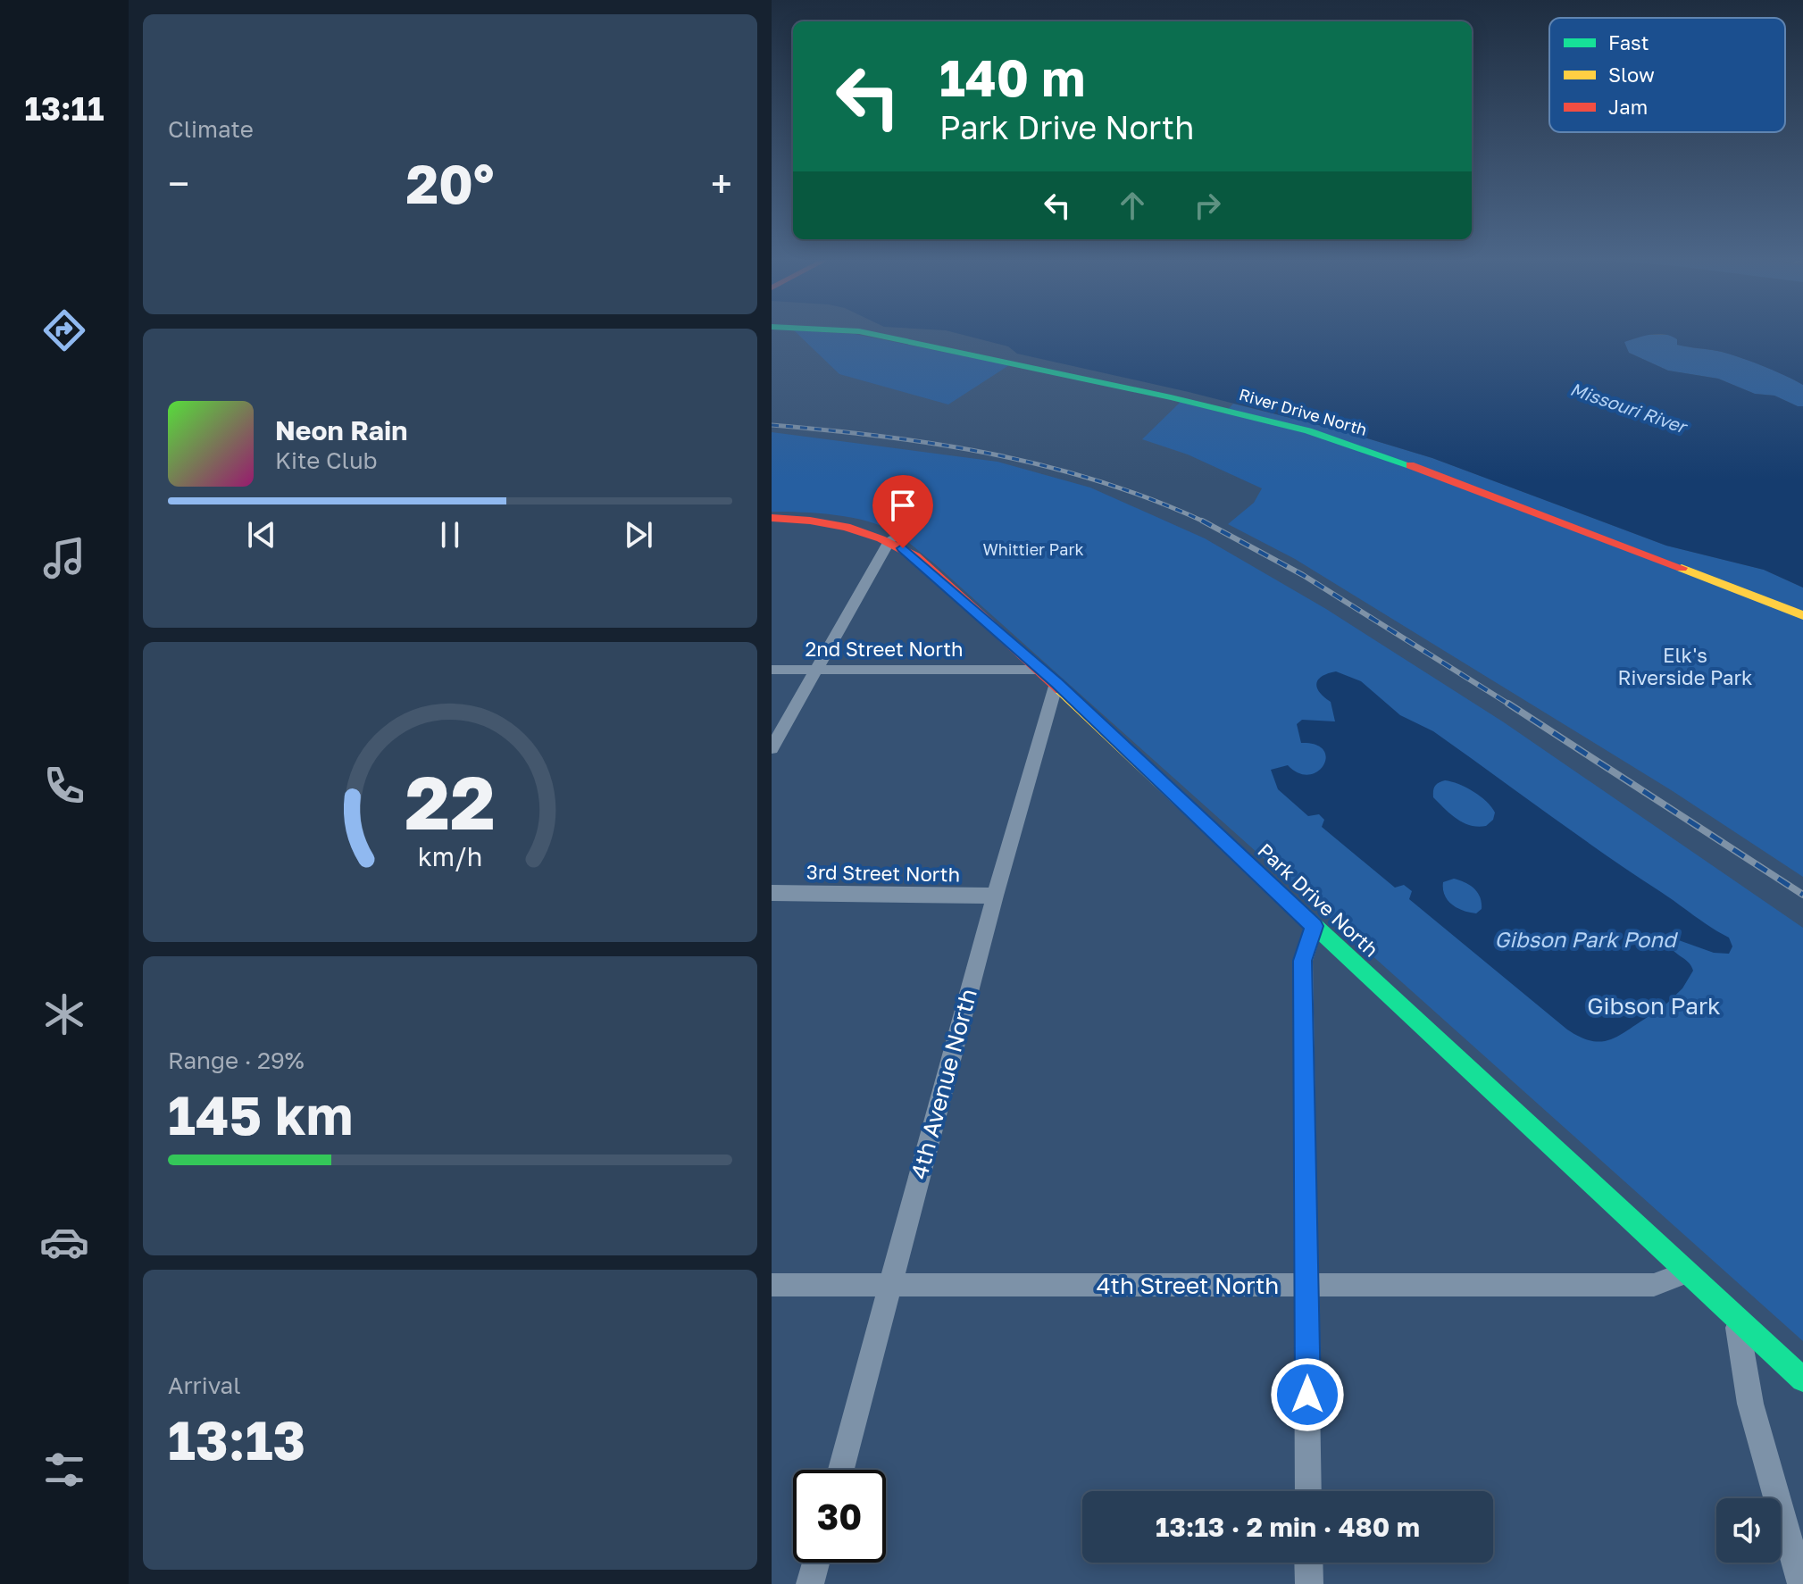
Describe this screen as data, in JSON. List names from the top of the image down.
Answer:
{
  "streets": {
    "main road": ["River Drive North", "Park Drive North"],
    "street": [
      "2nd Street North",
      "3rd Street North",
      "4th Avenue North",
      "4th Street North"
    ]
  },
  "crossings": [
    ["2nd Street North", "Park Drive North"],
    ["3rd Street North", "4th Avenue North"],
    ["Park Drive North", "4th Avenue North"],
    ["Park Drive North", "4th Street North"],
    ["4th Avenue North", "4th Street North"]
  ],
  "water": ["Missouri River", "Gibson Park Pond"],
  "parks": ["Whittier Park", "Elk's Riverside Park", "Gibson Park"],
  "legend": ["Fast", "Slow", "Jam"],
  "page": {
    "tabs": "13:11",
    "tile": [
      "Climate",
      ["Range · 29%", "145 km"],
      ["Arrival", "13:13"]
    ],
    "turn": ["140 m", "Park Drive North"],
    "heat": ["−", "20°", "+"],
    "song": ["Neon Rain", "Kite Club"],
    "limit": "30",
    "trip": "13:13 · 2 min · 480 m",
    "gauge": ["22", "km/h"]
  }
}
